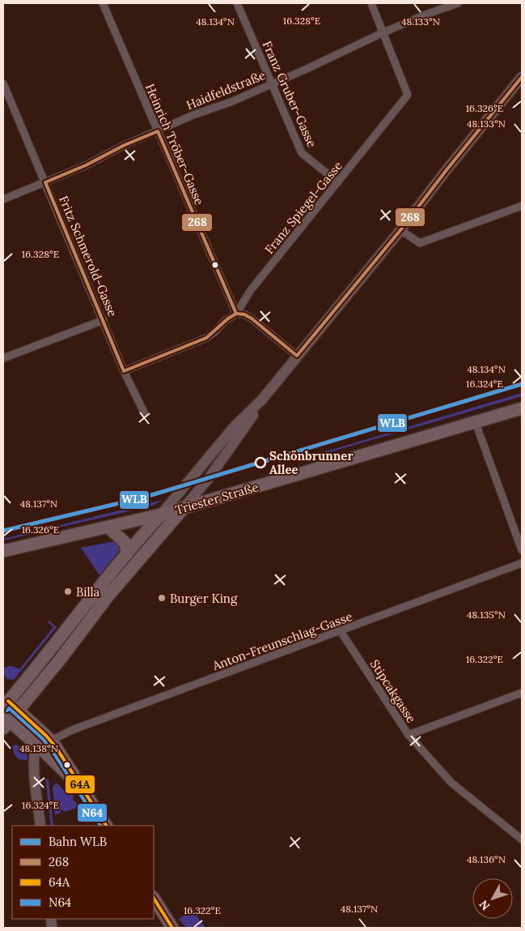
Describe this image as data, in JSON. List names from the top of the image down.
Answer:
{
  "streets": {
    "main road": ["Triester Straße"],
    "street": [
      "Haidfeldstraße",
      "Franz Gruber-Gasse",
      "Heinrich Tröber-Gasse",
      "Franz Spiegel-Gasse",
      "Fritz Schmerold-Gasse",
      "Anton-Freunschlag-Gasse",
      "Stipcakgasse"
    ]
  },
  "crossings": [
    ["Haidfeldstraße", "Franz Gruber-Gasse"],
    ["Haidfeldstraße", "Heinrich Tröber-Gasse"],
    ["Haidfeldstraße", "Franz Spiegel-Gasse"],
    ["Haidfeldstraße", "Fritz Schmerold-Gasse"],
    ["Franz Gruber-Gasse", "Franz Spiegel-Gasse"],
    ["Heinrich Tröber-Gasse", "Franz Spiegel-Gasse"],
    ["Franz Spiegel-Gasse", "Fritz Schmerold-Gasse"],
    ["Anton-Freunschlag-Gasse", "Stipcakgasse"]
  ],
  "places": ["Schönbrunner Allee", "Billa", "Burger King"],
  "lines": [
    "transit line 268",
    "rail line WLB",
    "transit line 64A",
    "transit line N64"
  ],
  "legend": [
    "Bahn WLB",
    "268",
    "64A",
    "N64"
  ],
  "north": "bottom left",
  "coordinates": [
    "16.328°E",
    "48.134°N",
    "48.133°N",
    "16.326°E",
    "16.324°E",
    "48.137°N",
    "48.135°N",
    "16.322°E",
    "48.138°N",
    "48.136°N"
  ]
}
